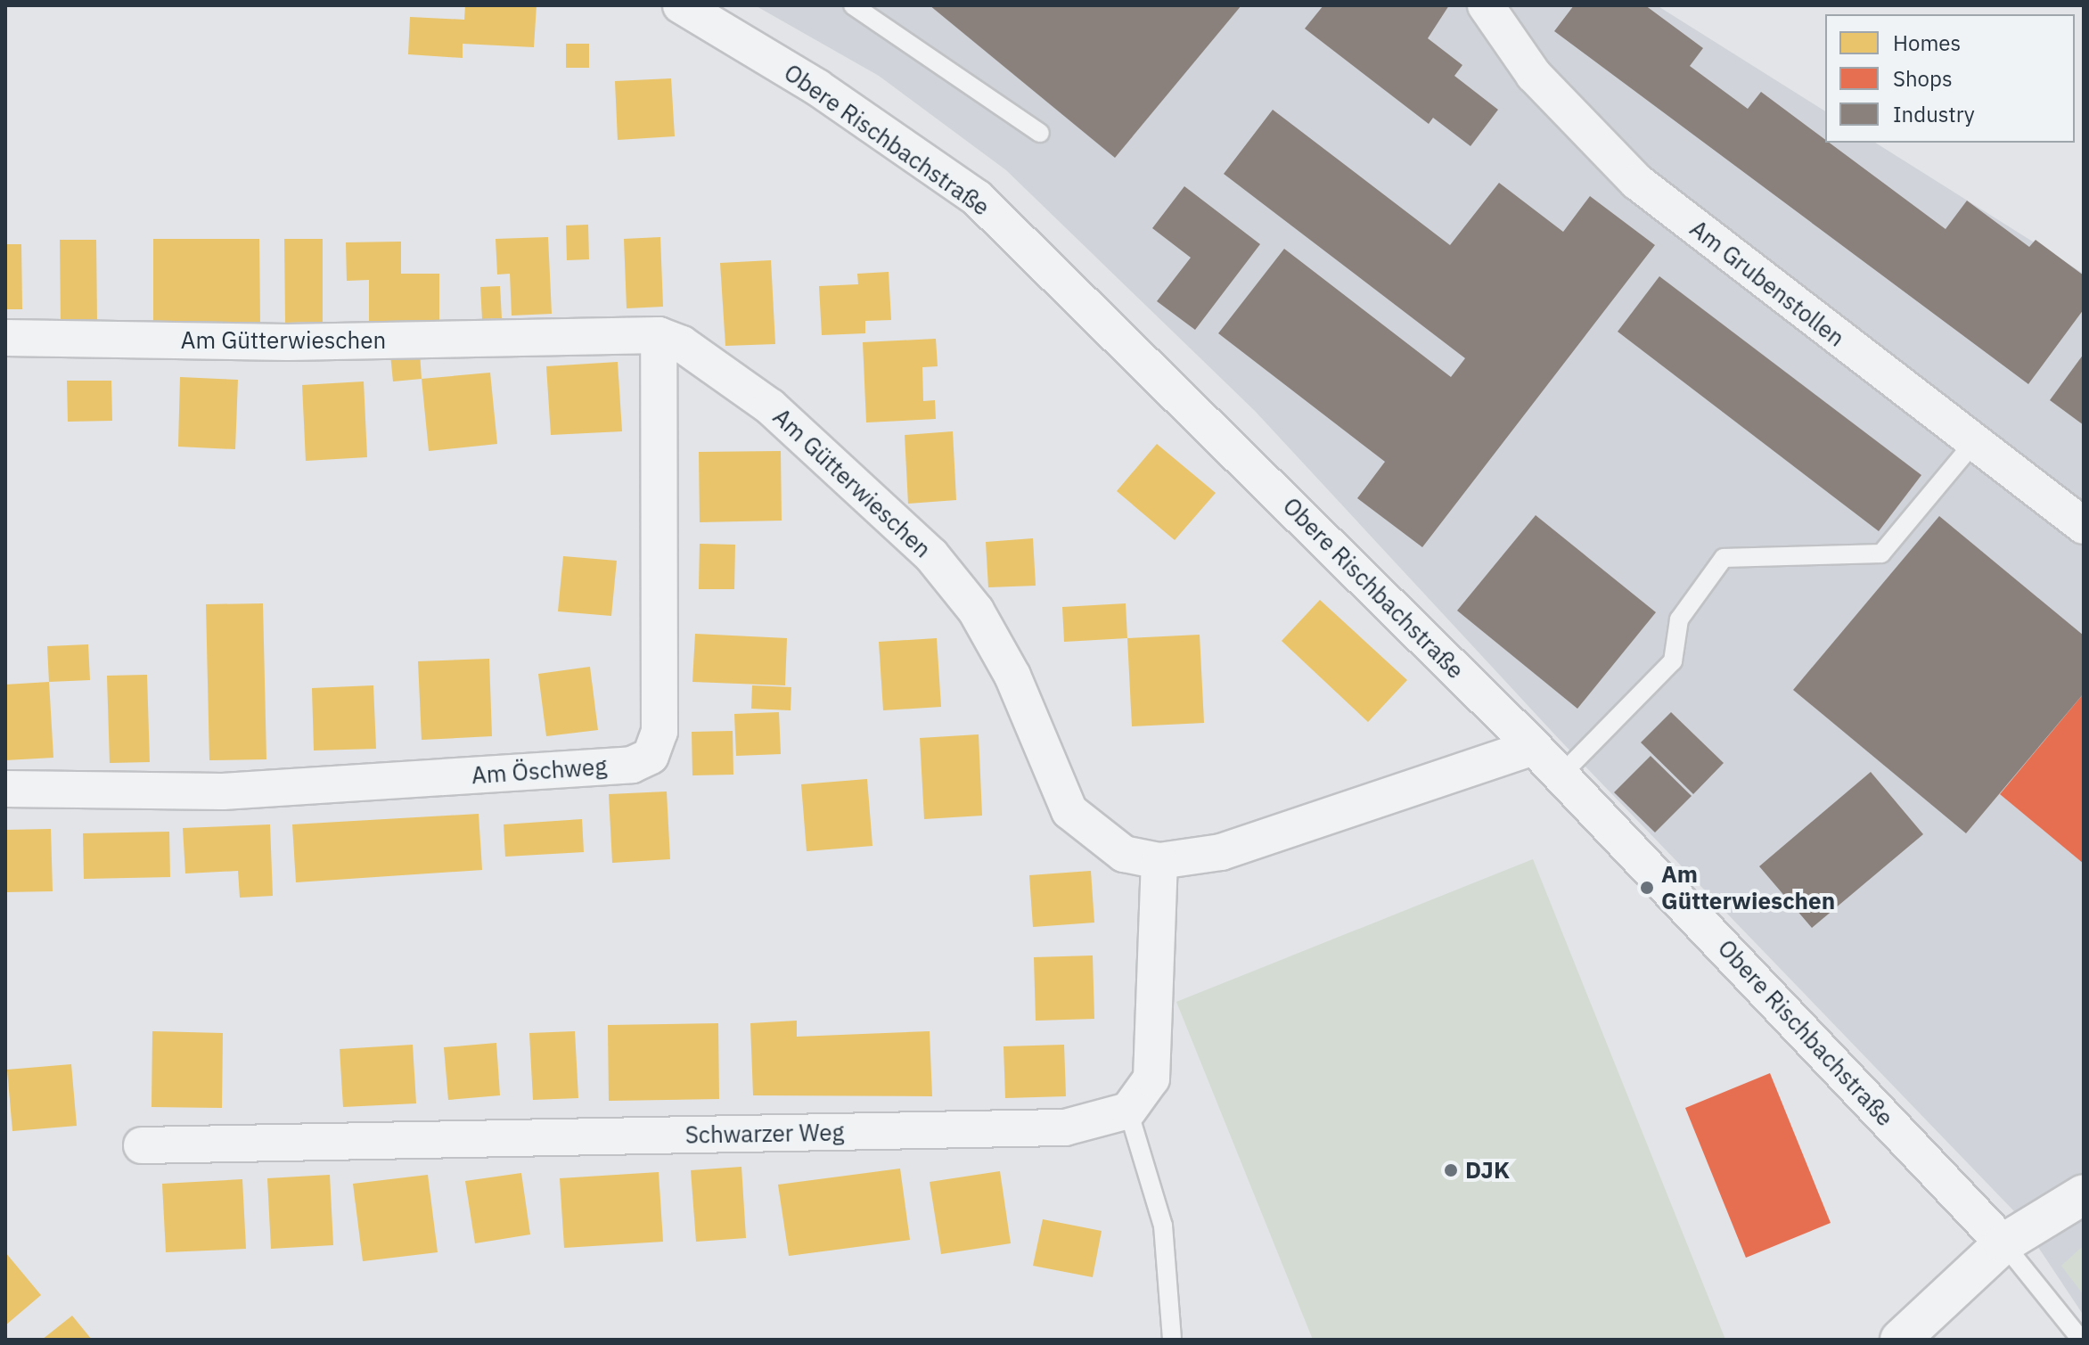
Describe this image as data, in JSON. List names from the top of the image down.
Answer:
{
  "streets": {
    "street": [
      "Obere Rischbachstraße",
      "Am Grubenstollen",
      "Am Gütterwieschen",
      "Am Öschweg",
      "Schwarzer Weg"
    ]
  },
  "crossings": [
    ["Obere Rischbachstraße", "Am Gütterwieschen"],
    ["Am Gütterwieschen", "Am Öschweg"]
  ],
  "places": ["Am Gütterwieschen", "DJK"],
  "legend": ["Homes", "Shops", "Industry"]
}
